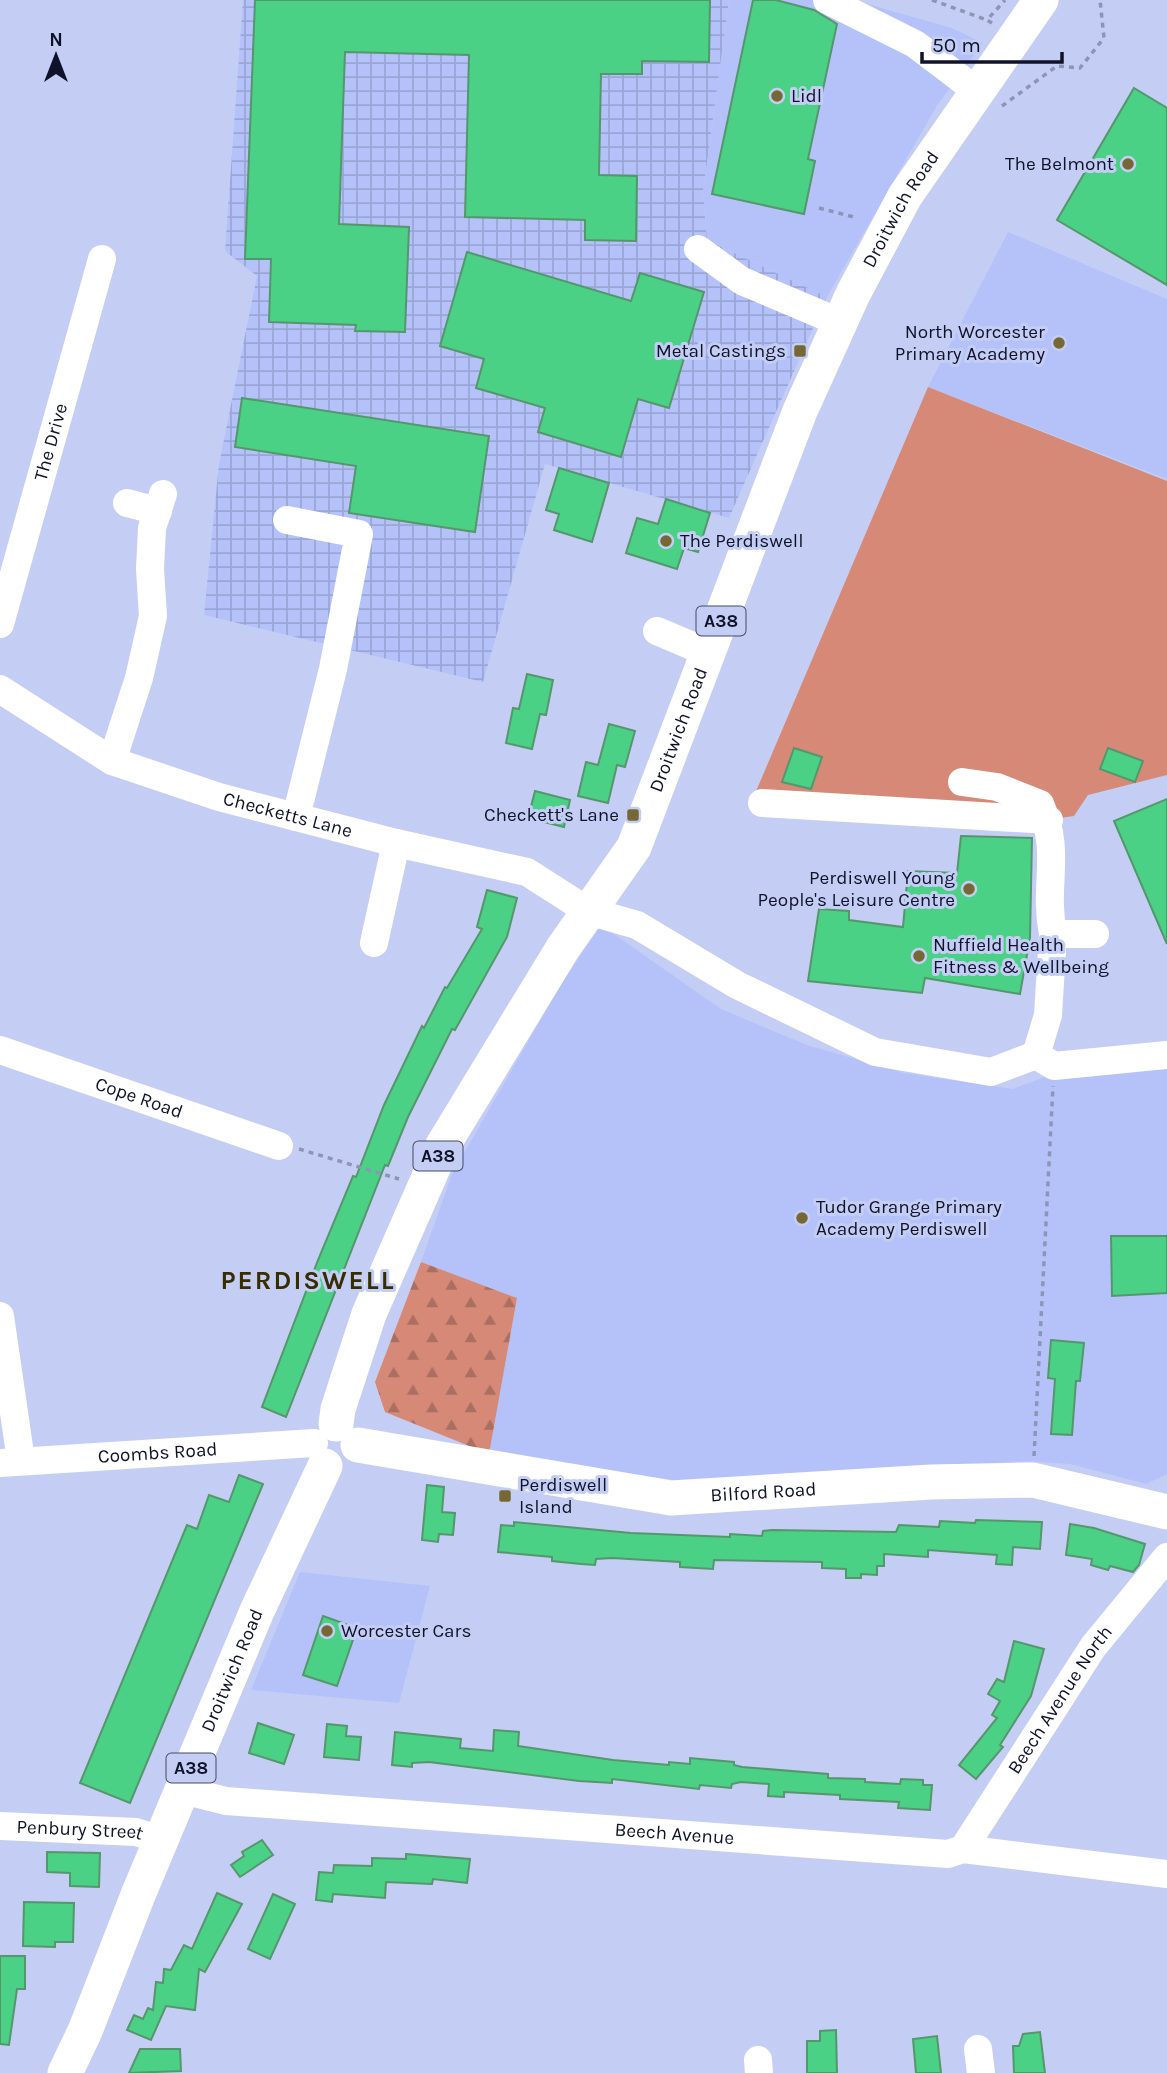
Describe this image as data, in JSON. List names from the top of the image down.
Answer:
{
  "streets": {
    "main road": ["Droitwich Road", "A38", "Bilford Road"],
    "street": [
      "The Drive",
      "Checketts Lane",
      "Cope Road",
      "Coombs Road",
      "Beech Avenue North",
      "Penbury Street",
      "Beech Avenue"
    ]
  },
  "crossings": [
    ["Droitwich Road", "Checketts Lane"],
    ["Droitwich Road", "Coombs Road"],
    ["Droitwich Road", "Bilford Road"],
    ["Droitwich Road", "Penbury Street"],
    ["Droitwich Road", "Beech Avenue"],
    ["Coombs Road", "Bilford Road"],
    ["Beech Avenue North", "Beech Avenue"]
  ],
  "districts": ["PERDISWELL"],
  "places": {
    "other": [
      "Lidl",
      "The Belmont",
      "North Worcester Primary Academy",
      "The Perdiswell",
      "Perdiswell Young People's Leisure Centre",
      "Nuffield Health Fitness & Wellbeing",
      "Tudor Grange Primary Academy Perdiswell",
      "Worcester Cars"
    ],
    "transit": ["Metal Castings", "Checkett's Lane", "Perdiswell Island"]
  },
  "scale_bar": "50 m",
  "north": "top"
}
